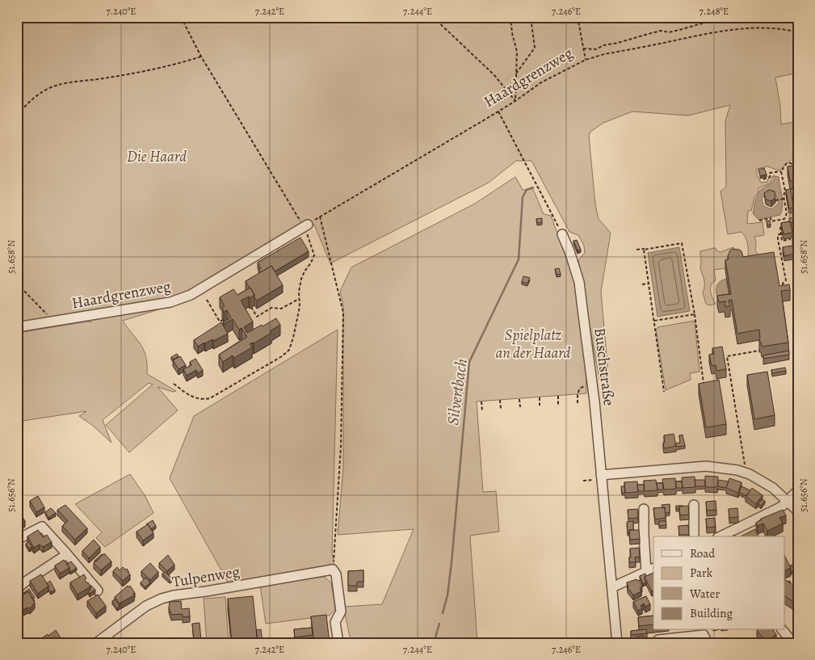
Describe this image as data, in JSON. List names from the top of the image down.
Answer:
{
  "streets": {
    "street": ["Haardgrenzweg", "Buschstraße", "Tulpenweg"]
  },
  "crossings": [
    ["Haardgrenzweg", "Tulpenweg"]
  ],
  "water": ["Silvertbach"],
  "parks": ["Die Haard", "Spielplatz an der Haard"],
  "legend": [
    "Road",
    "Park",
    "Water",
    "Building"
  ],
  "coordinates": [
    "7.240°E",
    "7.242°E",
    "7.244°E",
    "7.246°E",
    "7.248°E",
    "51.658°N",
    "51.656°N"
  ]
}
